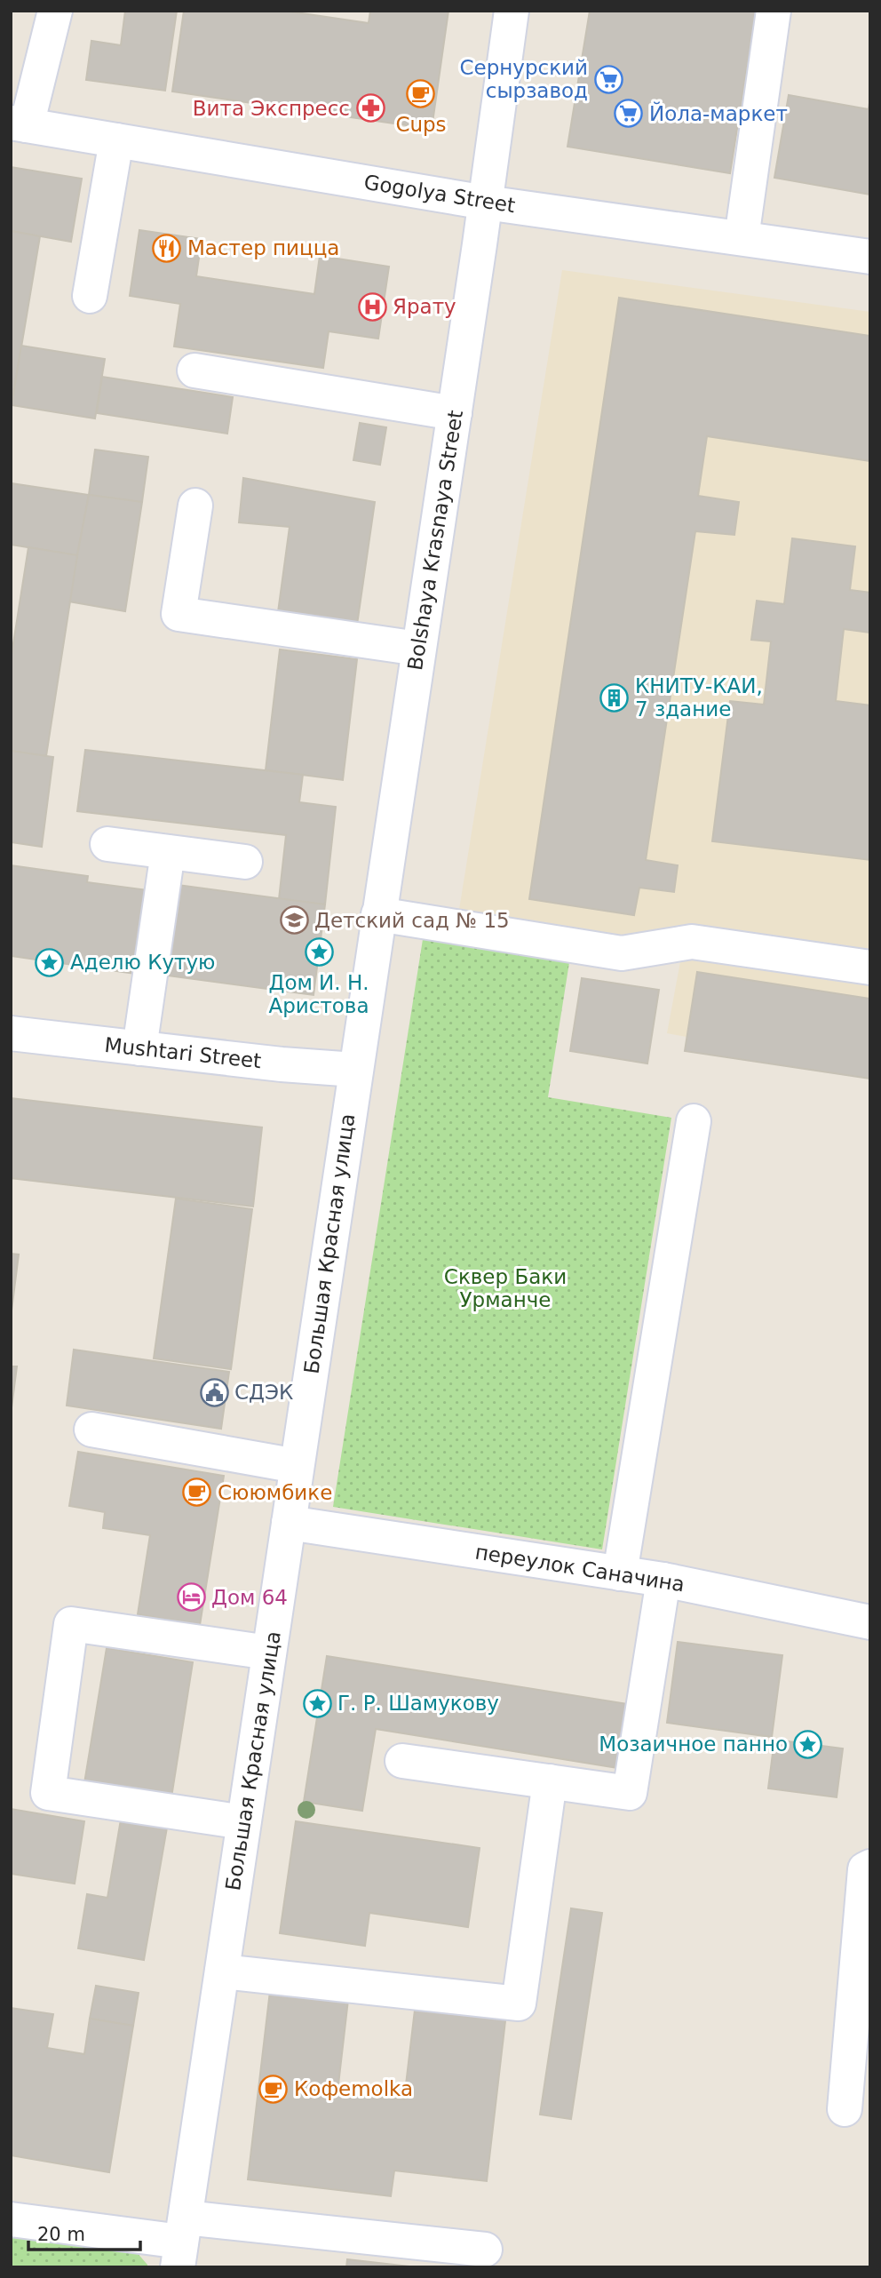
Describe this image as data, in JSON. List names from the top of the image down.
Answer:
{
  "streets": {
    "street": [
      "Gogolya Street",
      "Bolshaya Krasnaya Street",
      "Mushtari Street",
      "Большая Красная улица",
      "переулок Саначина"
    ]
  },
  "crossings": [
    ["Gogolya Street", "Bolshaya Krasnaya Street"],
    ["Bolshaya Krasnaya Street", "Mushtari Street"],
    ["Bolshaya Krasnaya Street", "Большая Красная улица"],
    ["Mushtari Street", "Большая Красная улица"],
    ["Большая Красная улица", "переулок Саначина"]
  ],
  "parks": ["Сквер Баки Урманче"],
  "places": {
    "supermarket": ["Сернурский сырзавод", "Йола-маркет"],
    "cafe": ["Cups", "Сююмбике", "Кофеmolka"],
    "pharmacy": ["Вита Экспресс"],
    "restaurant": ["Мастер пицца"],
    "hospital": ["Ярату"],
    "building": ["КНИТУ-КАИ, 7 здание"],
    "school or university": ["Детский сад № 15"],
    "place": [
      "Дом И. Н. Аристова",
      "Аделю Кутую",
      "Г. Р. Шамукову",
      "Мозаичное панно"
    ],
    "public building": ["СДЭК"],
    "hotel": ["Дом 64"]
  },
  "scale_bar": "20 m"
}
